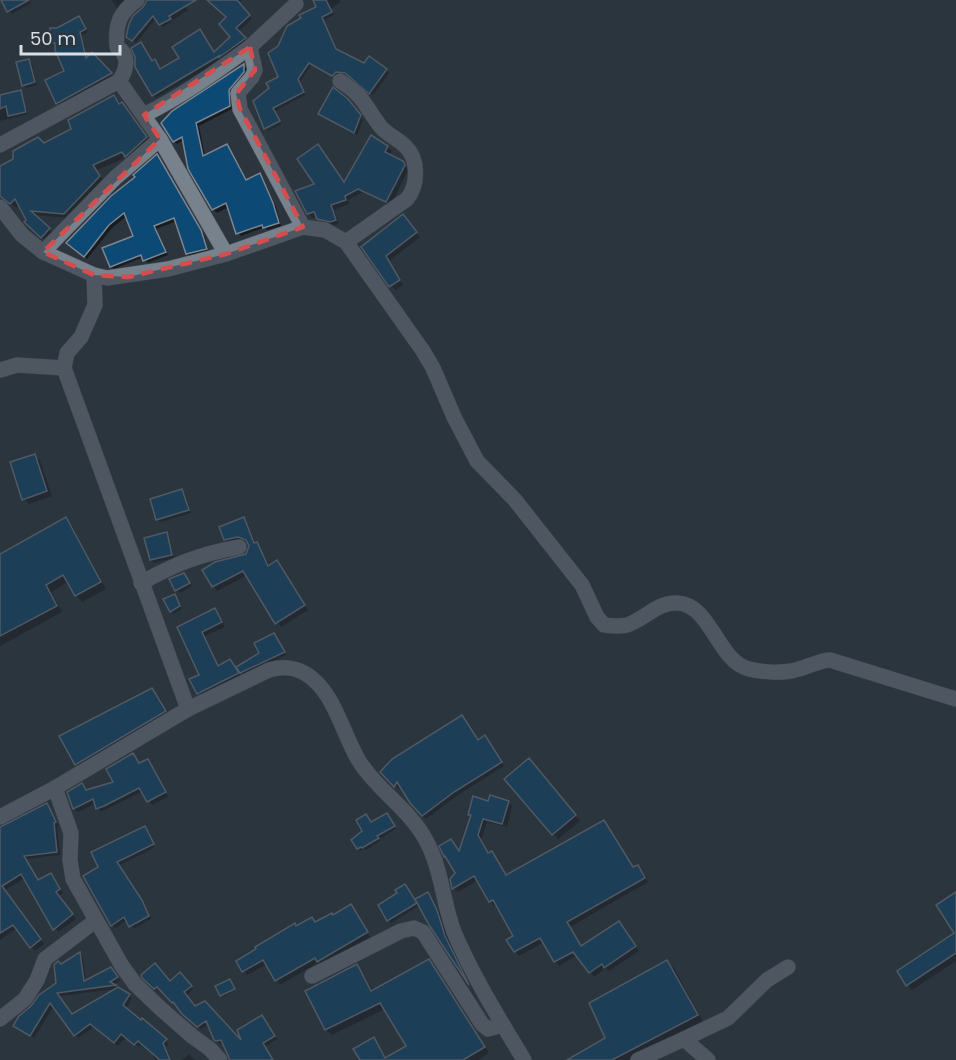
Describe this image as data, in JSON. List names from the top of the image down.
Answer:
{
  "scale_bar": "50 m"
}
